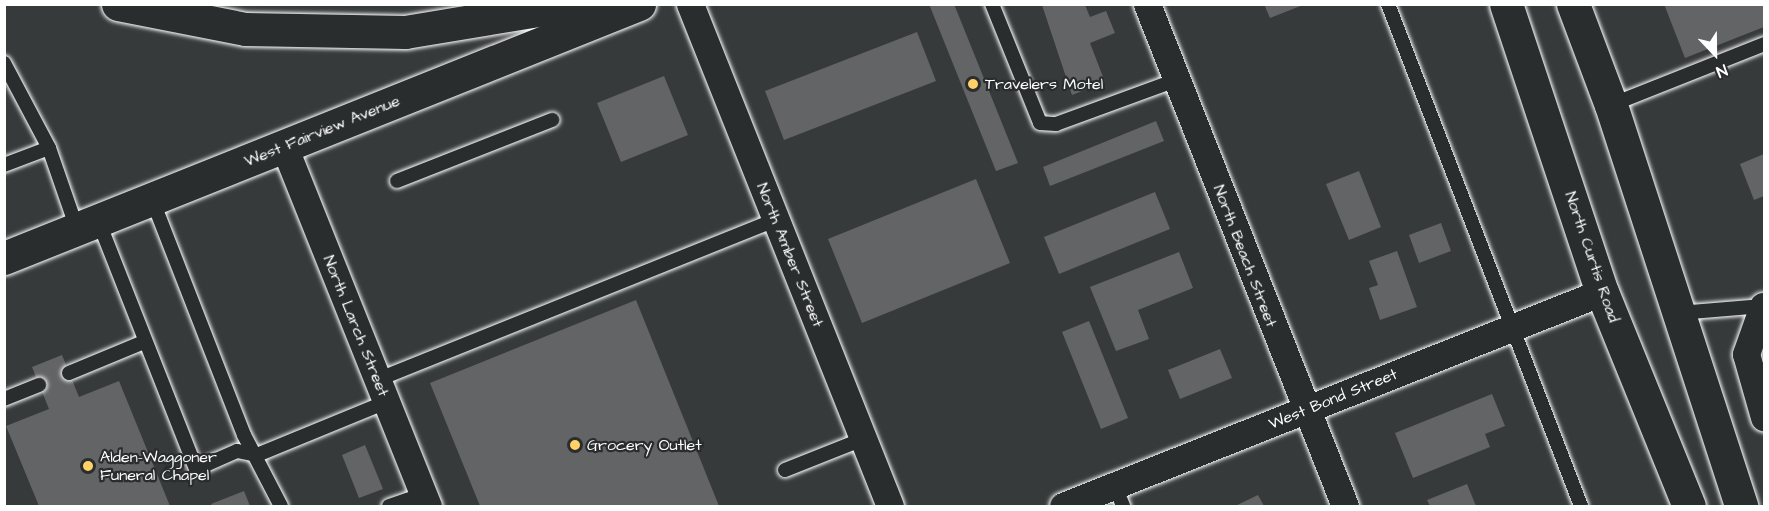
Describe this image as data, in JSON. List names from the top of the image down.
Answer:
{
  "streets": {
    "main road": ["West Fairview Avenue", "North Curtis Road"],
    "street": [
      "North Amber Street",
      "North Beach Street",
      "North Larch Street",
      "West Bond Street"
    ]
  },
  "crossings": [
    ["West Fairview Avenue", "North Larch Street"],
    ["North Beach Street", "West Bond Street"],
    ["North Curtis Road", "West Bond Street"]
  ],
  "places": ["Travelers Motel", "Grocery Outlet", "Alden-Waggoner Funeral Chapel"],
  "north": "bottom"
}
